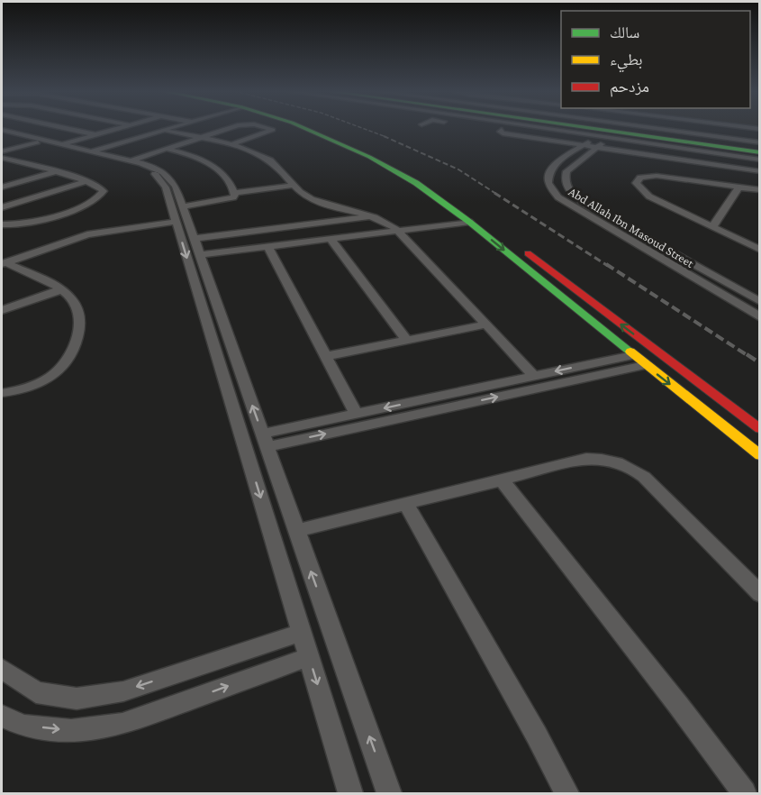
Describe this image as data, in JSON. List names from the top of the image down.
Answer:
{
  "streets": {
    "street": ["Abd Allah Ibn Masoud Street"]
  },
  "legend": ["سالك", "بطيء", "مزدحم"]
}
